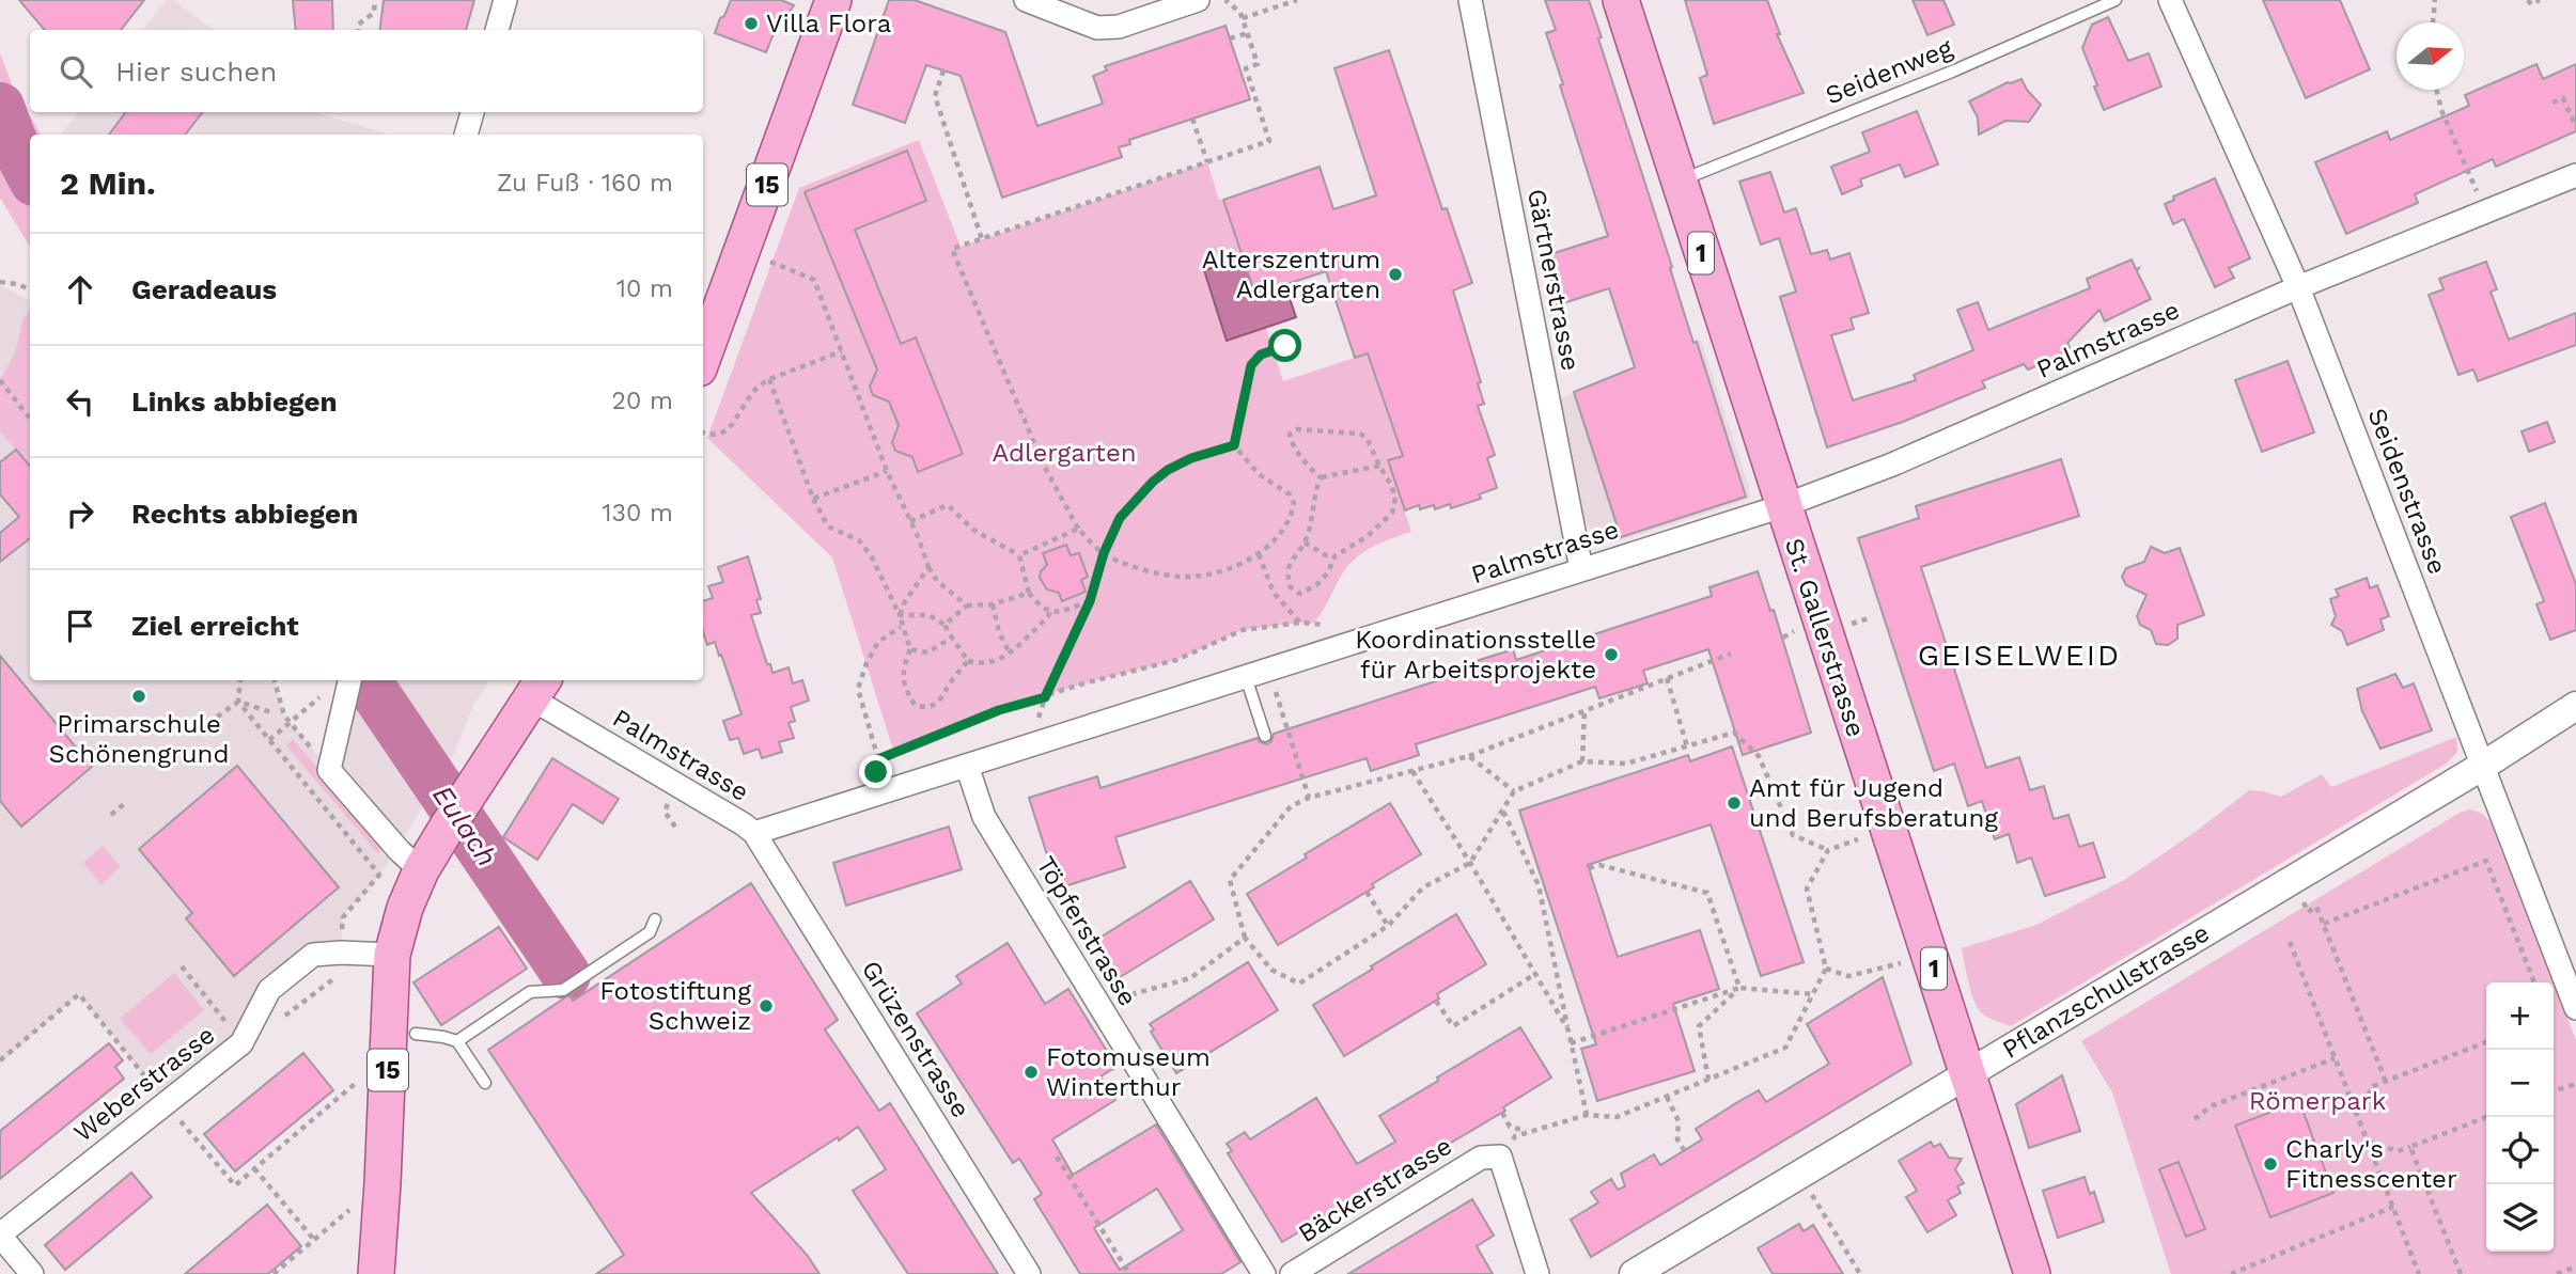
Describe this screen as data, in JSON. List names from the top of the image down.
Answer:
{
  "streets": {
    "main road": ["15", "1", "St. Gallerstrasse"],
    "street": [
      "Gärtnerstrasse",
      "Palmstrasse",
      "Seidenstrasse",
      "Töpferstrasse",
      "Pflanzschulstrasse",
      "Grüzenstrasse",
      "Weberstrasse",
      "Bäckerstrasse"
    ],
    "lane": ["Seidenweg"]
  },
  "crossings": [
    ["Seidenweg", "St. Gallerstrasse"],
    ["15", "Palmstrasse"],
    ["15", "Weberstrasse"],
    ["Gärtnerstrasse", "Palmstrasse"],
    ["Palmstrasse", "Seidenstrasse"],
    ["Palmstrasse", "St. Gallerstrasse"],
    ["Palmstrasse", "Töpferstrasse"],
    ["Palmstrasse", "Grüzenstrasse"],
    ["Seidenstrasse", "Pflanzschulstrasse"],
    ["St. Gallerstrasse", "Pflanzschulstrasse"]
  ],
  "districts": ["GEISELWEID"],
  "water": ["Eulach"],
  "parks": ["Adlergarten", "Römerpark"],
  "places": [
    "Villa Flora",
    "Alterszentrum Adlergarten",
    "Koordinationsstelle für Arbeitsprojekte",
    "Primarschule Schönengrund",
    "Amt für Jugend und Berufsberatung",
    "Fotostiftung Schweiz",
    "Fotomuseum Winterthur",
    "Charly's Fitnesscenter"
  ],
  "north": "right",
  "page": {
    "search": "Hier suchen",
    "heading": ["2 Min.", "Zu Fuß · 160 m"],
    "list": [
      ["Geradeaus", "10 m"],
      ["Links abbiegen", "20 m"],
      ["Rechts abbiegen", "130 m"],
      "Ziel erreicht"
    ],
    "map_buttons": ["+", "−"]
  }
}
